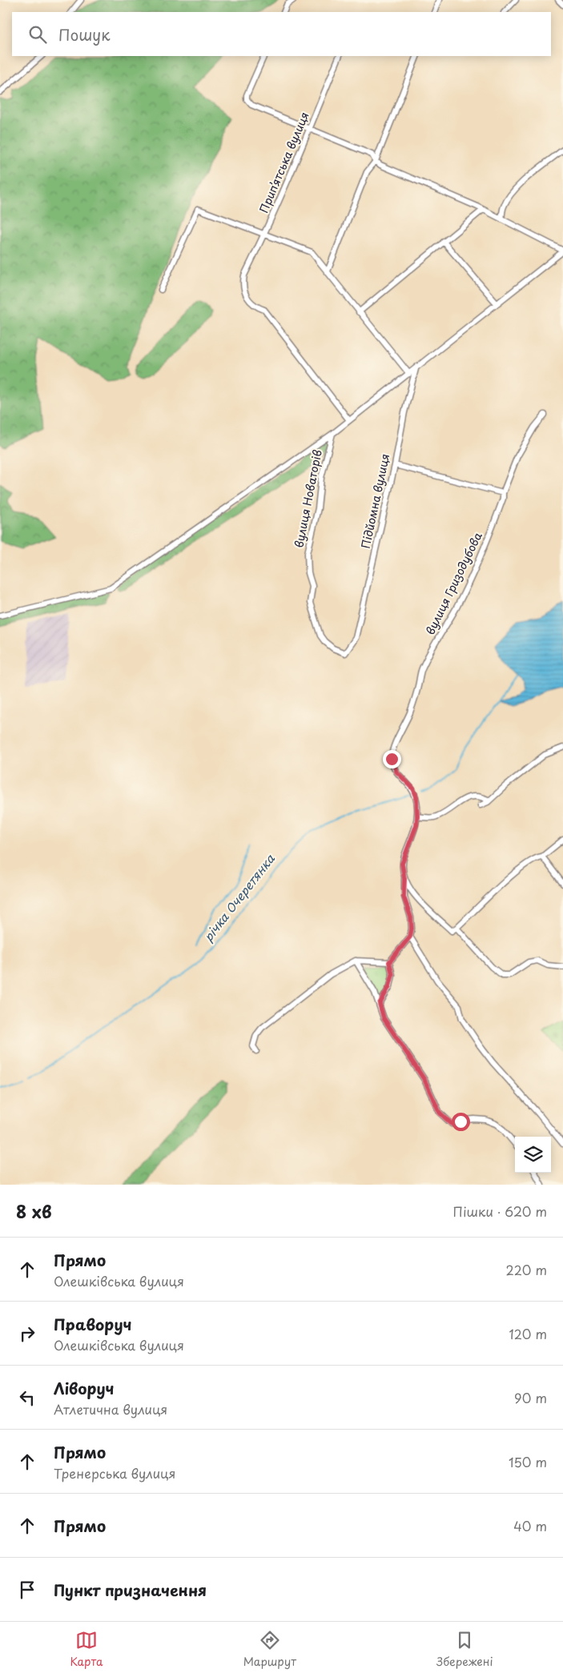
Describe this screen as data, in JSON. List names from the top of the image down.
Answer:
{
  "streets": {
    "street": [
      "Прип’ятська вулиця",
      "вулиця Новаторів",
      "Підйомна вулиця",
      "вулиця Гризодубова"
    ]
  },
  "crossings": [
    ["вулиця Новаторів", "Підйомна вулиця"]
  ],
  "water": ["річка Очеретянка"],
  "page": {
    "search": "Пошук",
    "heading": ["8 хв", "Пішки · 620 m"],
    "list": [
      ["Прямо", "Олешківська вулиця", "220 m"],
      ["Праворуч", "Олешківська вулиця", "120 m"],
      ["Ліворуч", "Атлетична вулиця", "90 m"],
      ["Прямо", "Тренерська вулиця", "150 m"],
      ["Прямо", "40 m"],
      "Пункт призначення"
    ],
    "nav": ["Карта", "Маршрут", "Збережені"]
  }
}
